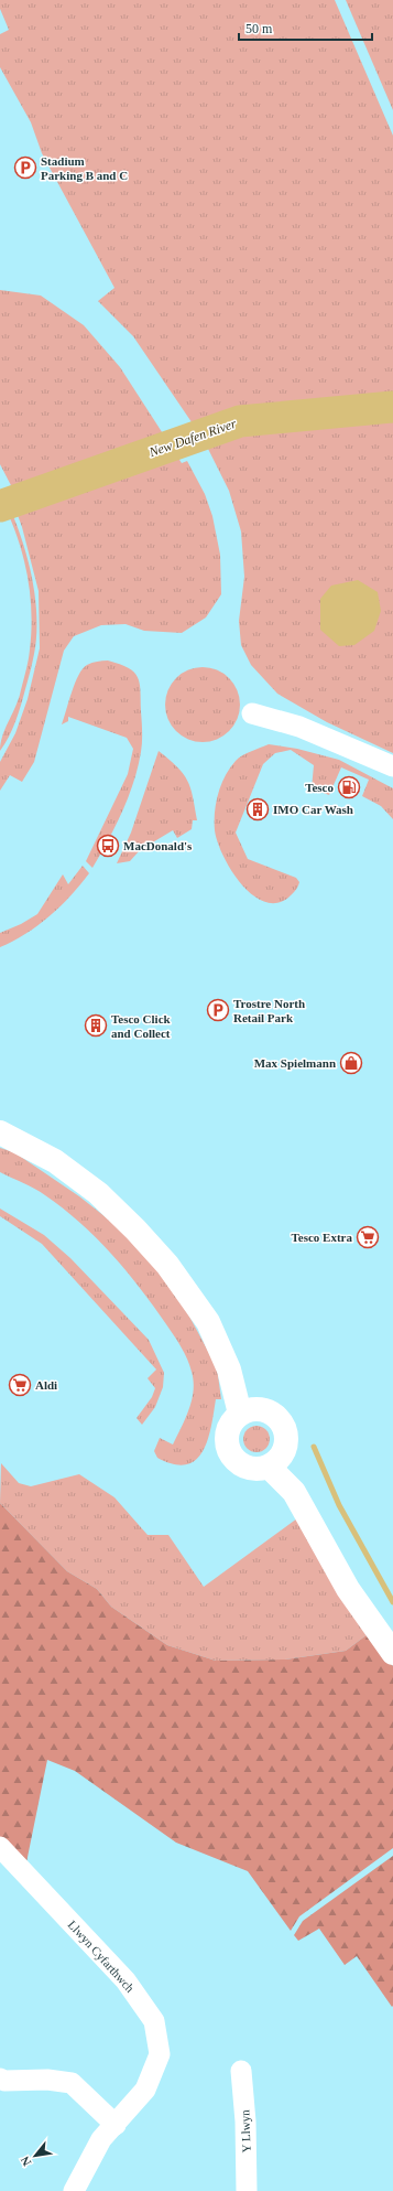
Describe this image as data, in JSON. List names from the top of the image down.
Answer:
{
  "streets": {
    "street": ["Llwyn Cyfarthwch", "Y Llwyn"]
  },
  "water": ["New Dafen River"],
  "places": {
    "parking": ["Stadium Parking B and C", "Trostre North Retail Park"],
    "fuel station": ["Tesco"],
    "building": ["IMO Car Wash", "Tesco Click and Collect"],
    "bus stop": ["MacDonald's"],
    "shop": ["Max Spielmann"],
    "supermarket": ["Tesco Extra", "Aldi"]
  },
  "scale_bar": "50 m",
  "north": "bottom left"
}
